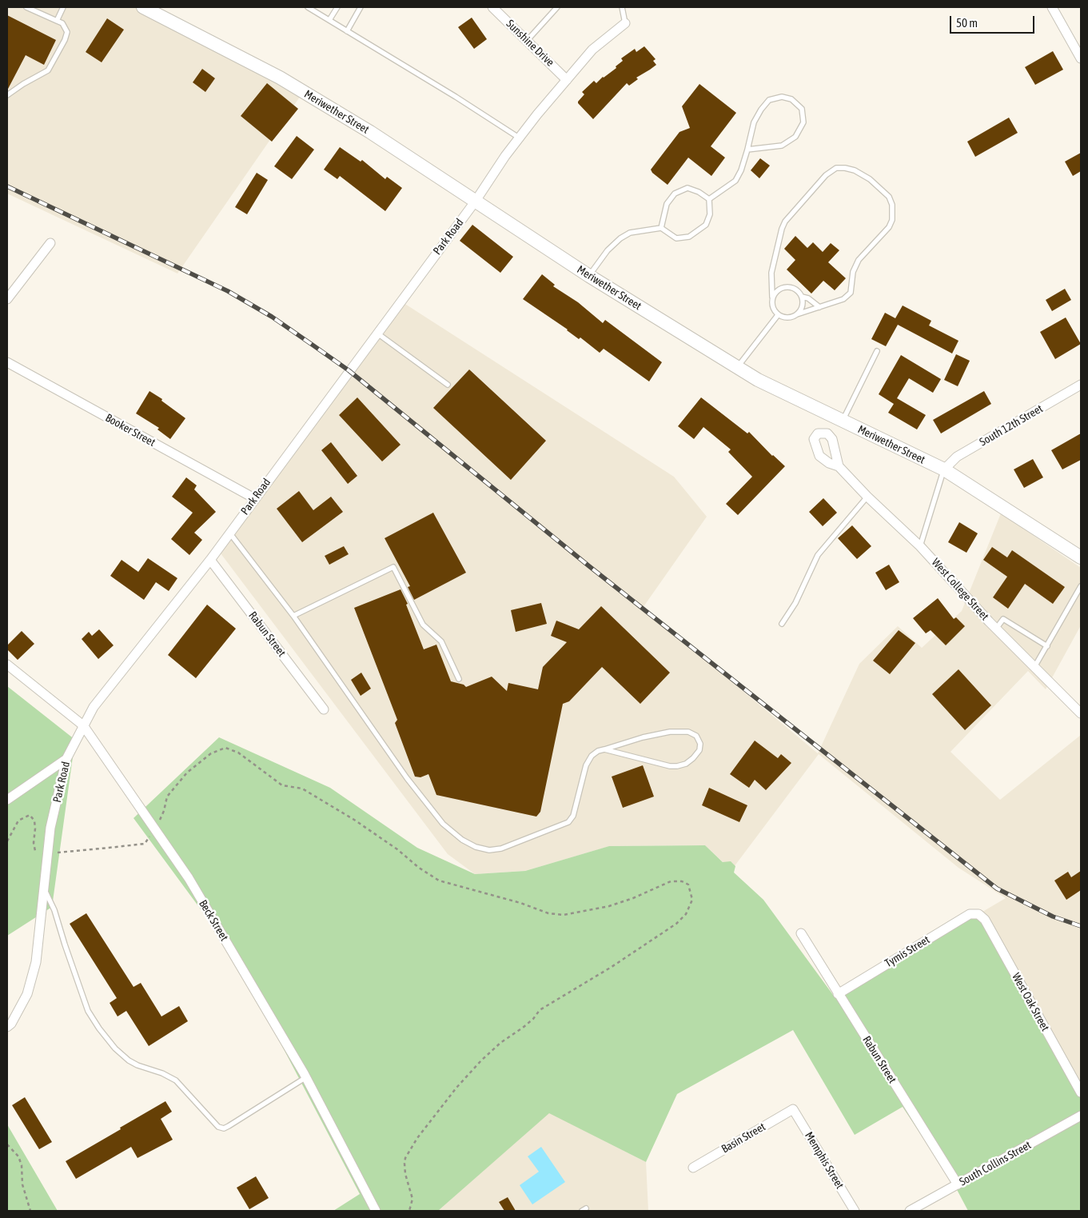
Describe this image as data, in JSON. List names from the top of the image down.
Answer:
{
  "streets": {
    "street": [
      "Sunshine Drive",
      "Meriwether Street",
      "Park Road",
      "South 12th Street",
      "Booker Street",
      "West College Street",
      "Rabun Street",
      "Beck Street",
      "Tymis Street",
      "West Oak Street",
      "Basin Street",
      "Memphis Street",
      "South Collins Street"
    ]
  },
  "crossings": [
    ["Sunshine Drive", "Park Road"],
    ["Meriwether Street", "Park Road"],
    ["Meriwether Street", "South 12th Street"],
    ["Park Road", "Booker Street"],
    ["Park Road", "Rabun Street"],
    ["Park Road", "Beck Street"],
    ["Rabun Street", "Tymis Street"],
    ["Rabun Street", "South Collins Street"],
    ["Tymis Street", "West Oak Street"],
    ["Basin Street", "Memphis Street"]
  ],
  "scale_bar": "50 m"
}
